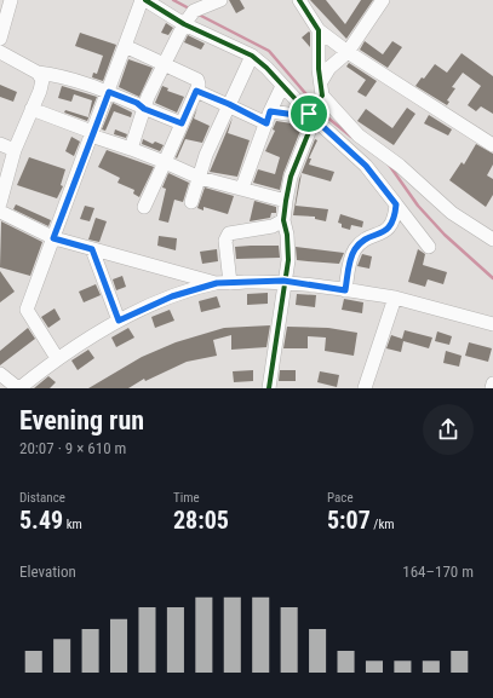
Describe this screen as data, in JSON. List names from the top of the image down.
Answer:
{
  "page": {
    "heading": ["Evening run", "20:07 · 9 × 610 m"],
    "stats": [
      ["Distance", "5.49 km"],
      ["Time", "28:05"],
      ["Pace", "5:07 /km"]
    ],
    "chart": ["Elevation", "164–170 m"]
  }
}
